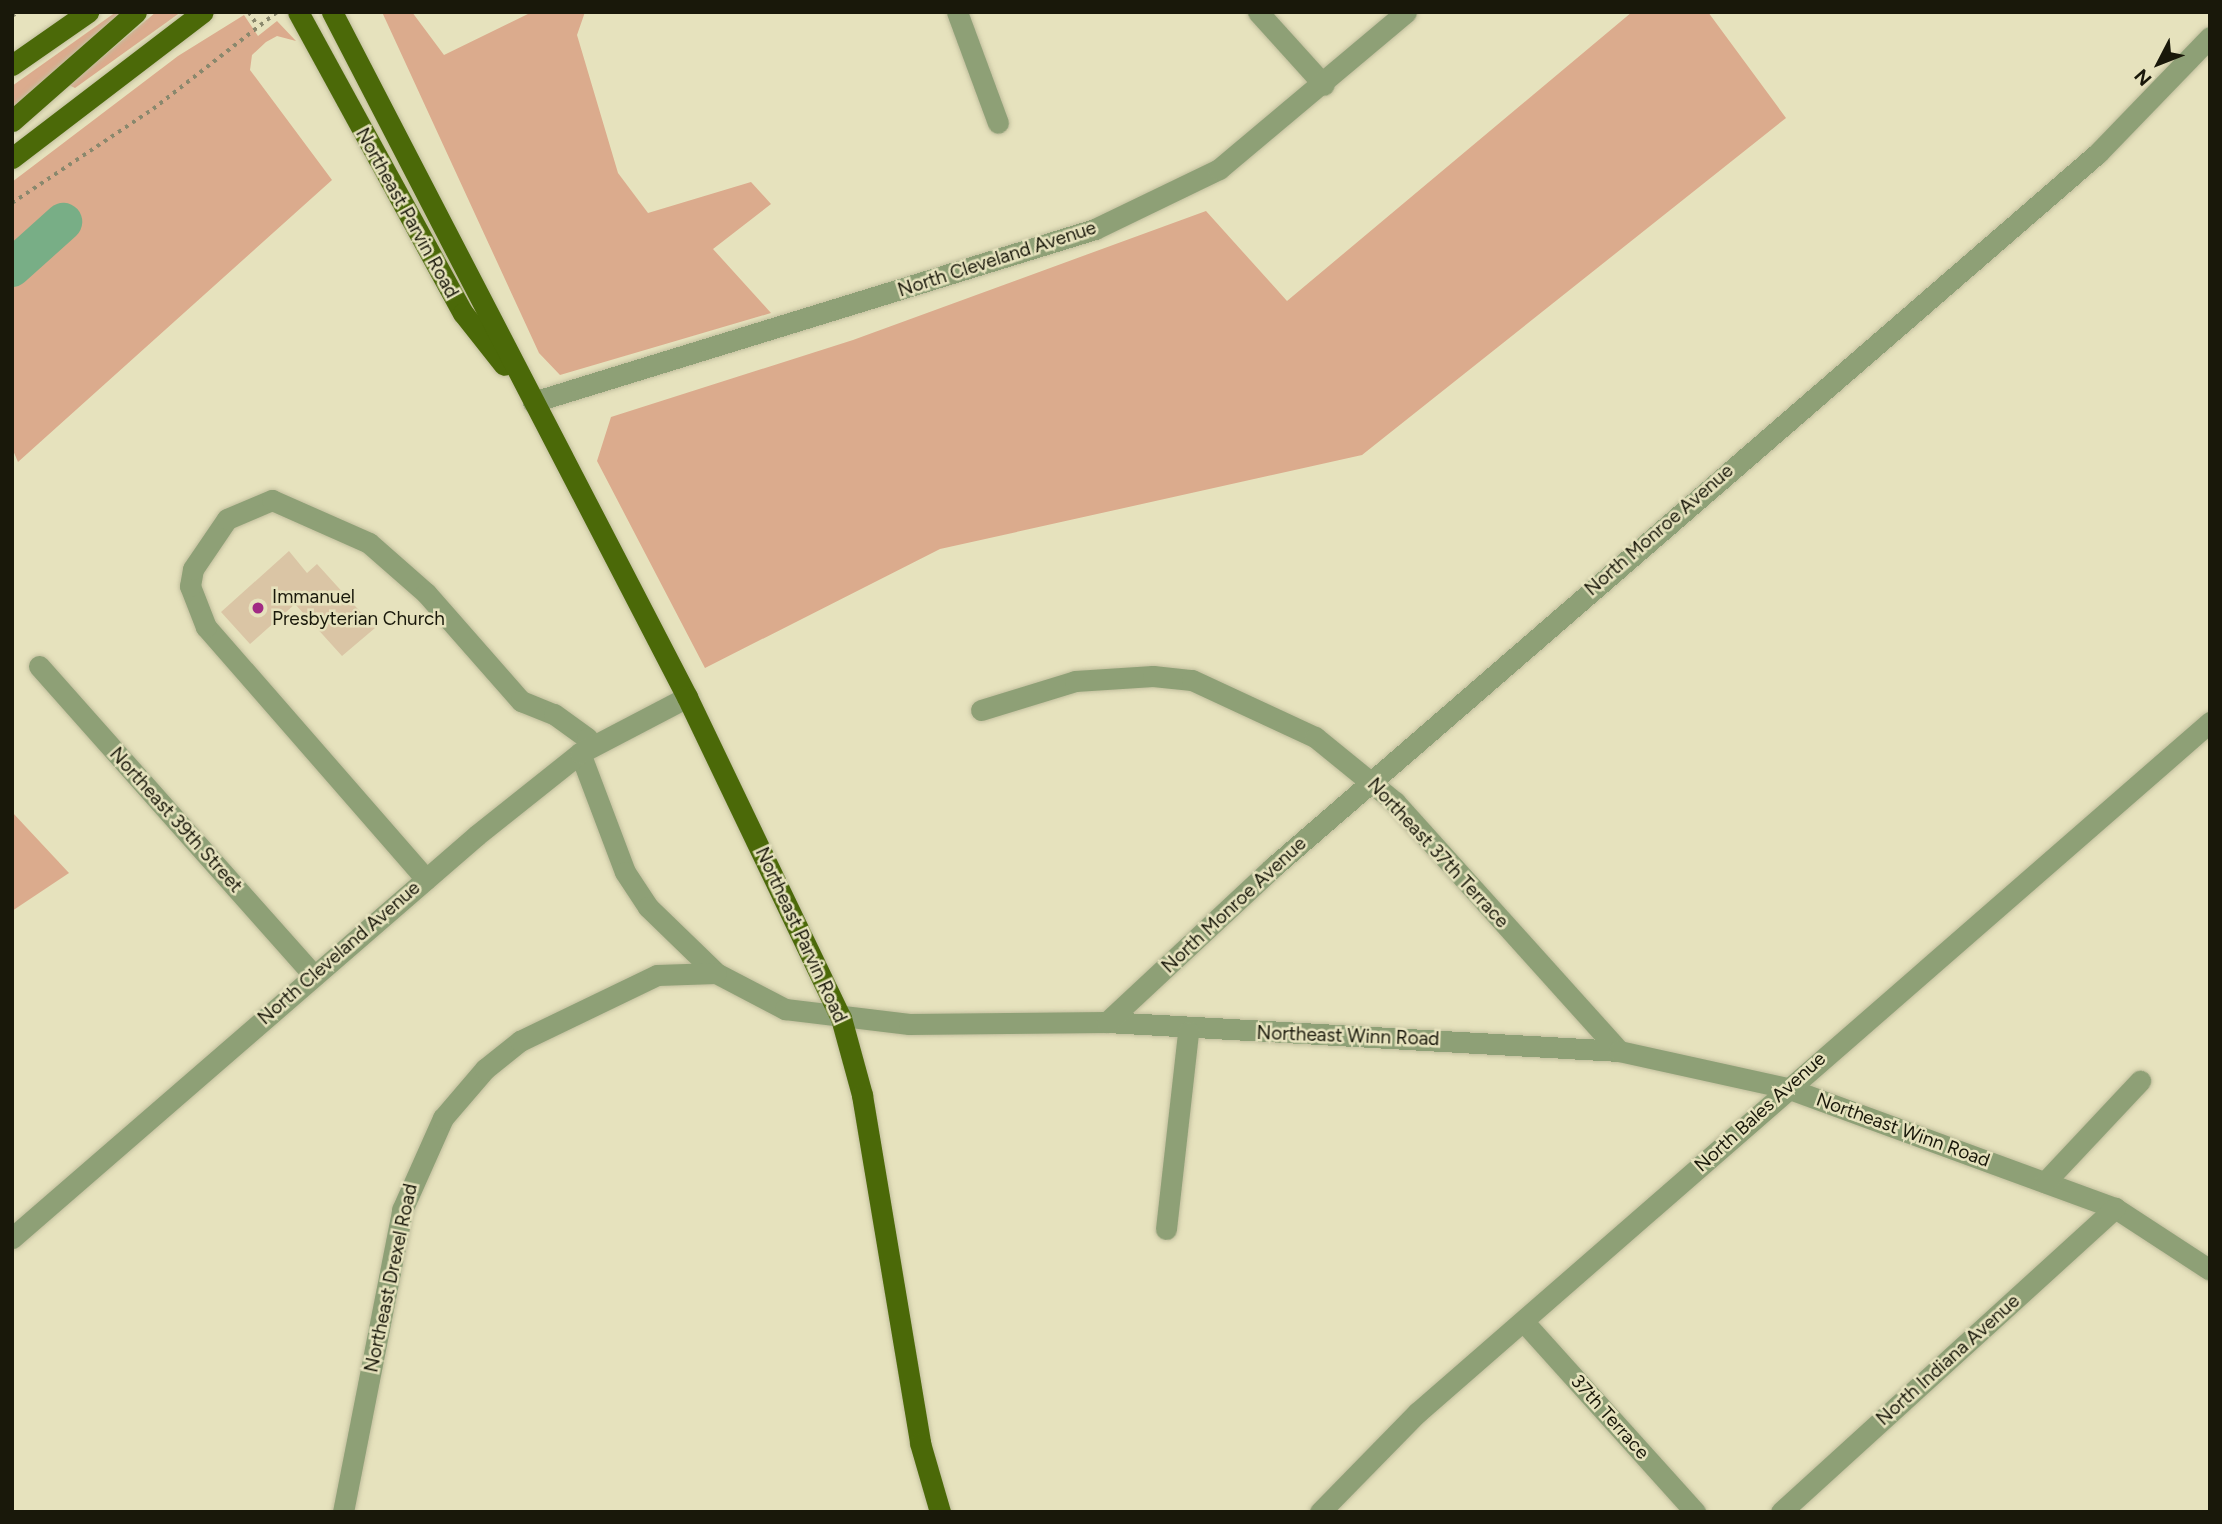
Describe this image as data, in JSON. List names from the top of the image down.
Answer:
{
  "streets": {
    "main road": ["Northeast Parvin Road"],
    "street": [
      "North Cleveland Avenue",
      "North Monroe Avenue",
      "Northeast 39th Street",
      "Northeast 37th Terrace",
      "Northeast Winn Road",
      "North Bales Avenue",
      "Northeast Drexel Road",
      "North Indiana Avenue",
      "37th Terrace"
    ]
  },
  "crossings": [
    ["Northeast Parvin Road", "North Cleveland Avenue"],
    ["Northeast Parvin Road", "Northeast Winn Road"],
    ["North Cleveland Avenue", "Northeast 39th Street"],
    ["North Cleveland Avenue", "Northeast Winn Road"],
    ["North Monroe Avenue", "Northeast 37th Terrace"],
    ["North Monroe Avenue", "Northeast Winn Road"],
    ["Northeast 37th Terrace", "Northeast Winn Road"],
    ["Northeast Winn Road", "North Bales Avenue"],
    ["Northeast Winn Road", "Northeast Drexel Road"],
    ["Northeast Winn Road", "North Indiana Avenue"],
    ["North Bales Avenue", "37th Terrace"]
  ],
  "places": ["Immanuel Presbyterian Church"],
  "north": "bottom left"
}
